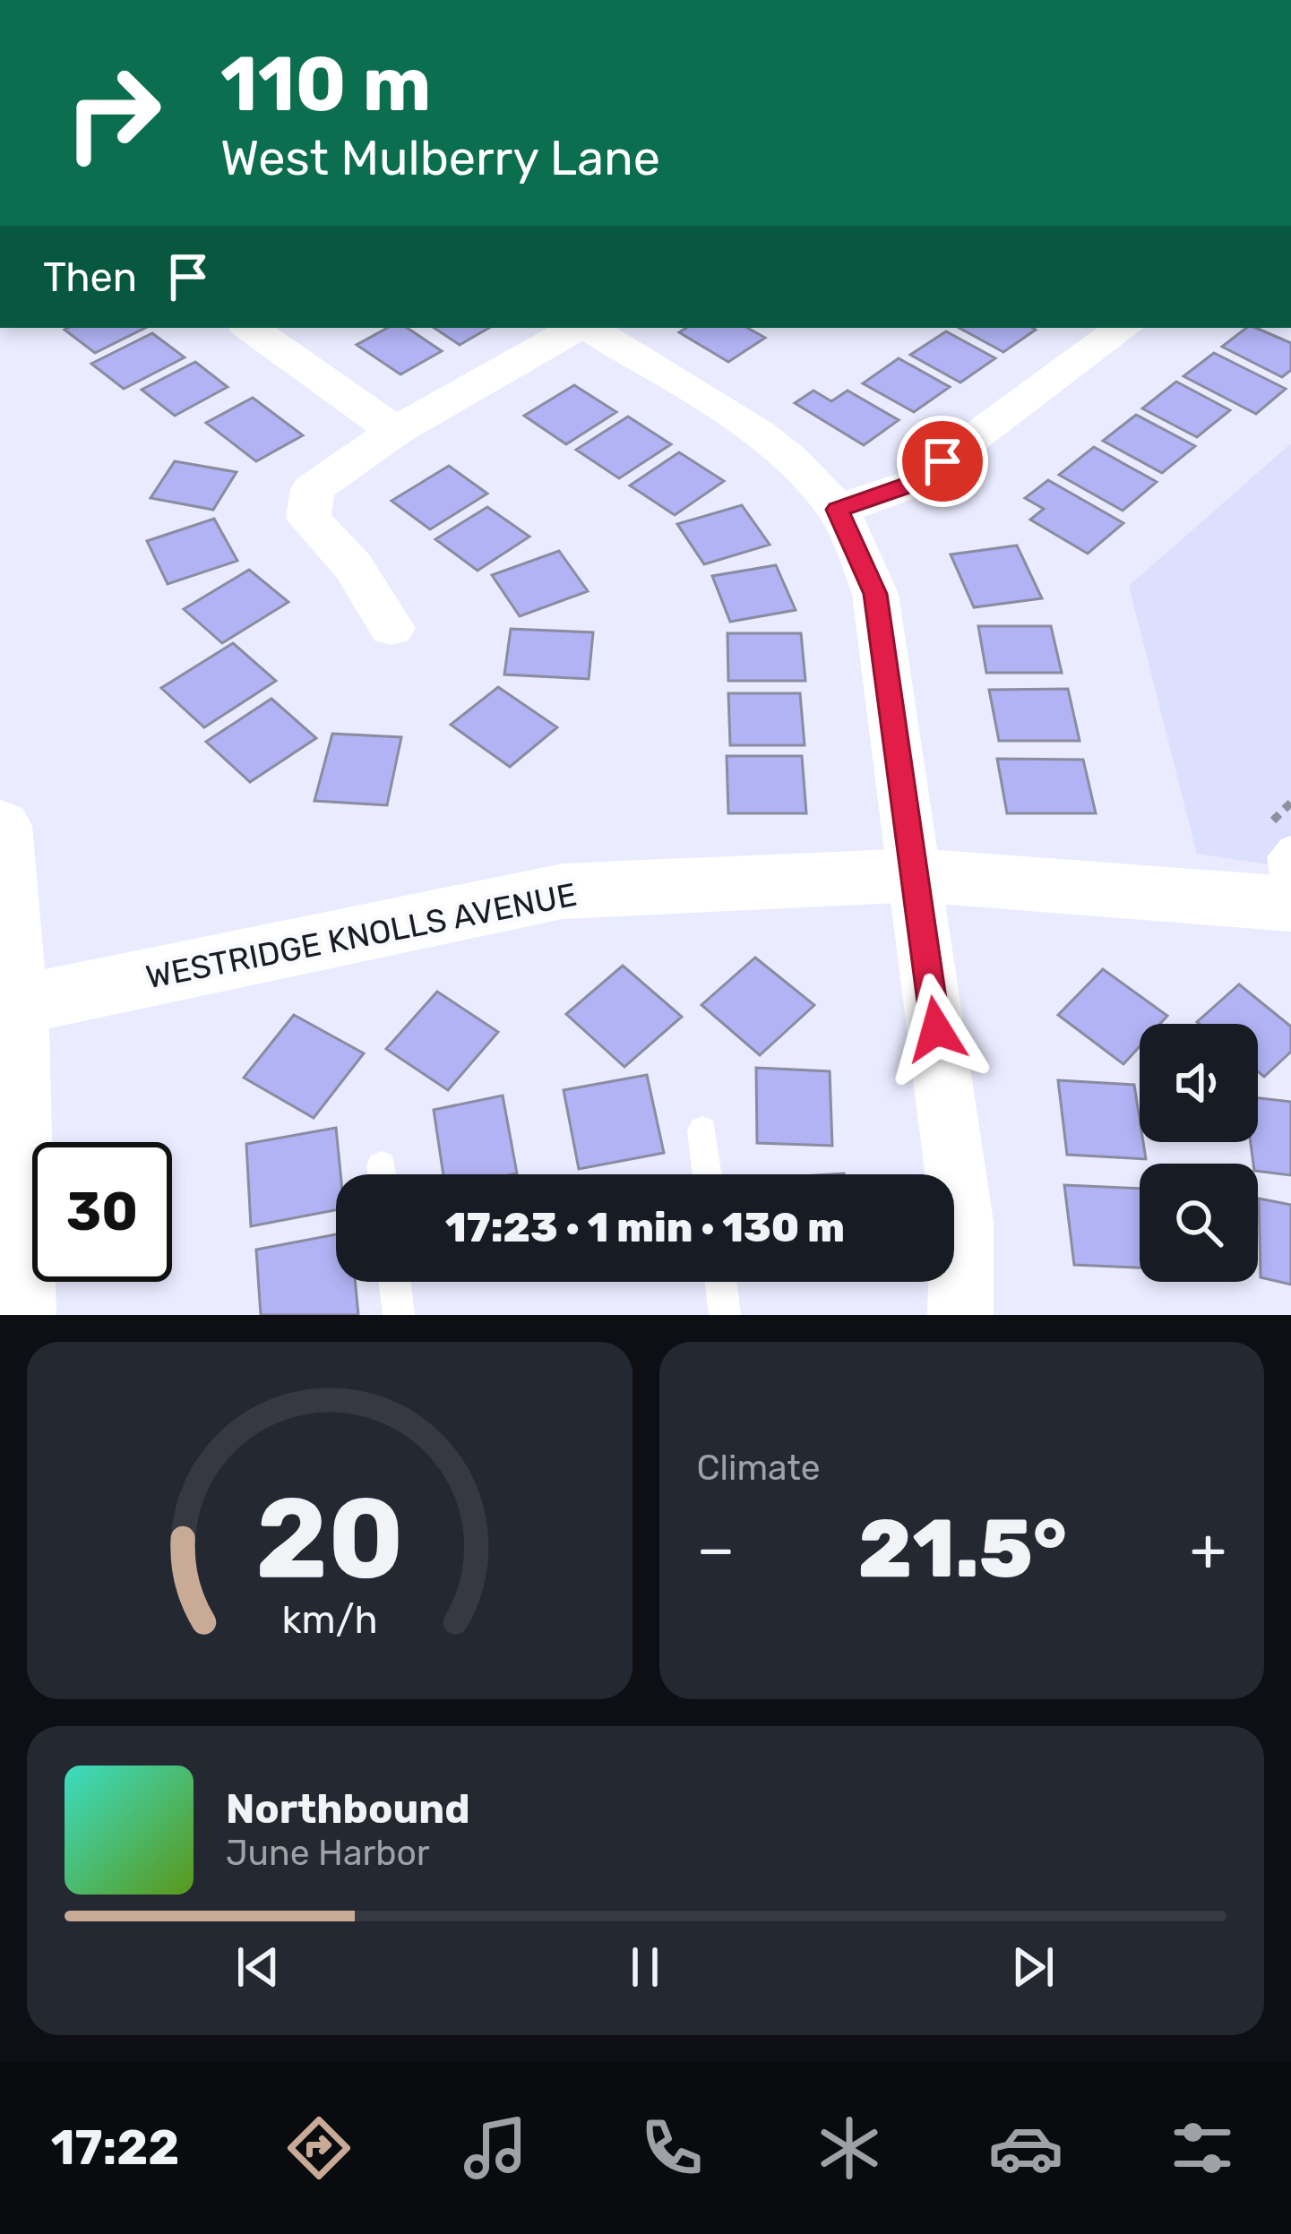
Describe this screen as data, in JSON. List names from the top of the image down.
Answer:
{
  "streets": {
    "street": ["WESTRIDGE KNOLLS AVENUE"]
  },
  "page": {
    "turn": ["110 m", "West Mulberry Lane"],
    "then": "Then",
    "limit": "30",
    "trip": "17:23 · 1 min · 130 m",
    "tile": "Climate",
    "heat": ["−", "21.5°", "+"],
    "song": ["Northbound", "June Harbor"],
    "tabs": "17:22",
    "gauge": ["20", "km/h"]
  }
}
